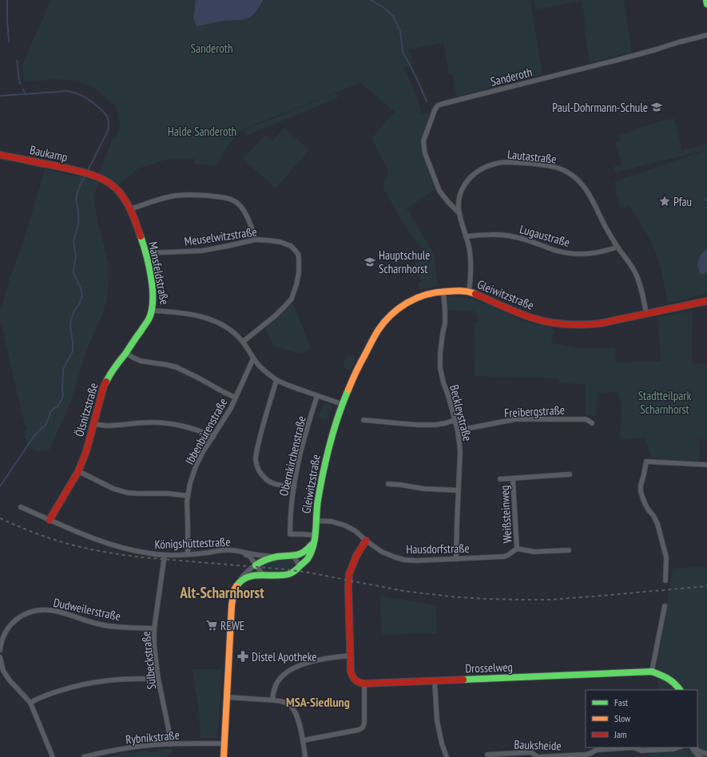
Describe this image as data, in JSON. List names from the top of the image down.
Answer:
{
  "streets": {
    "street": [
      "Sanderoth",
      "Baukamp",
      "Lautastraße",
      "Lugaustraße",
      "Meuselwitzstraße",
      "Mansfeldstraße",
      "Gleiwitzstraße",
      "Ölsnitzstraße",
      "Freibergstraße",
      "Beckleystraße",
      "Ibbenbürenstraße",
      "Obernkirchenstraße",
      "Weißsteinweg",
      "Königshüttestraße",
      "Hausdorfstraße",
      "Dudweilerstraße",
      "Sülbeckstraße",
      "Drosselweg",
      "Rybnikstraße",
      "Bauksheide"
    ]
  },
  "crossings": [
    ["Sanderoth", "Lautastraße"],
    ["Baukamp", "Mansfeldstraße"],
    ["Lautastraße", "Lugaustraße"],
    ["Lautastraße", "Gleiwitzstraße"],
    ["Meuselwitzstraße", "Mansfeldstraße"],
    ["Mansfeldstraße", "Gleiwitzstraße"],
    ["Mansfeldstraße", "Ölsnitzstraße"],
    ["Mansfeldstraße", "Ibbenbürenstraße"],
    ["Mansfeldstraße", "Obernkirchenstraße"],
    ["Gleiwitzstraße", "Beckleystraße"],
    ["Gleiwitzstraße", "Obernkirchenstraße"],
    ["Gleiwitzstraße", "Hausdorfstraße"],
    ["Ölsnitzstraße", "Königshüttestraße"],
    ["Freibergstraße", "Beckleystraße"],
    ["Beckleystraße", "Hausdorfstraße"],
    ["Ibbenbürenstraße", "Königshüttestraße"],
    ["Weißsteinweg", "Hausdorfstraße"],
    ["Königshüttestraße", "Sülbeckstraße"],
    ["Dudweilerstraße", "Sülbeckstraße"],
    ["Sülbeckstraße", "Rybnikstraße"]
  ],
  "districts": ["Alt-Scharnhorst", "MSA-Siedlung"],
  "parks": ["Sanderoth", "Halde Sanderoth", "Stadtteilpark Scharnhorst"],
  "places": {
    "school or university": ["Paul-Dohrmann-Schule", "Hauptschule Scharnhorst"],
    "place": ["Pfau"],
    "supermarket": ["REWE"],
    "pharmacy": ["Distel Apotheke"]
  },
  "legend": ["Fast", "Slow", "Jam"]
}
